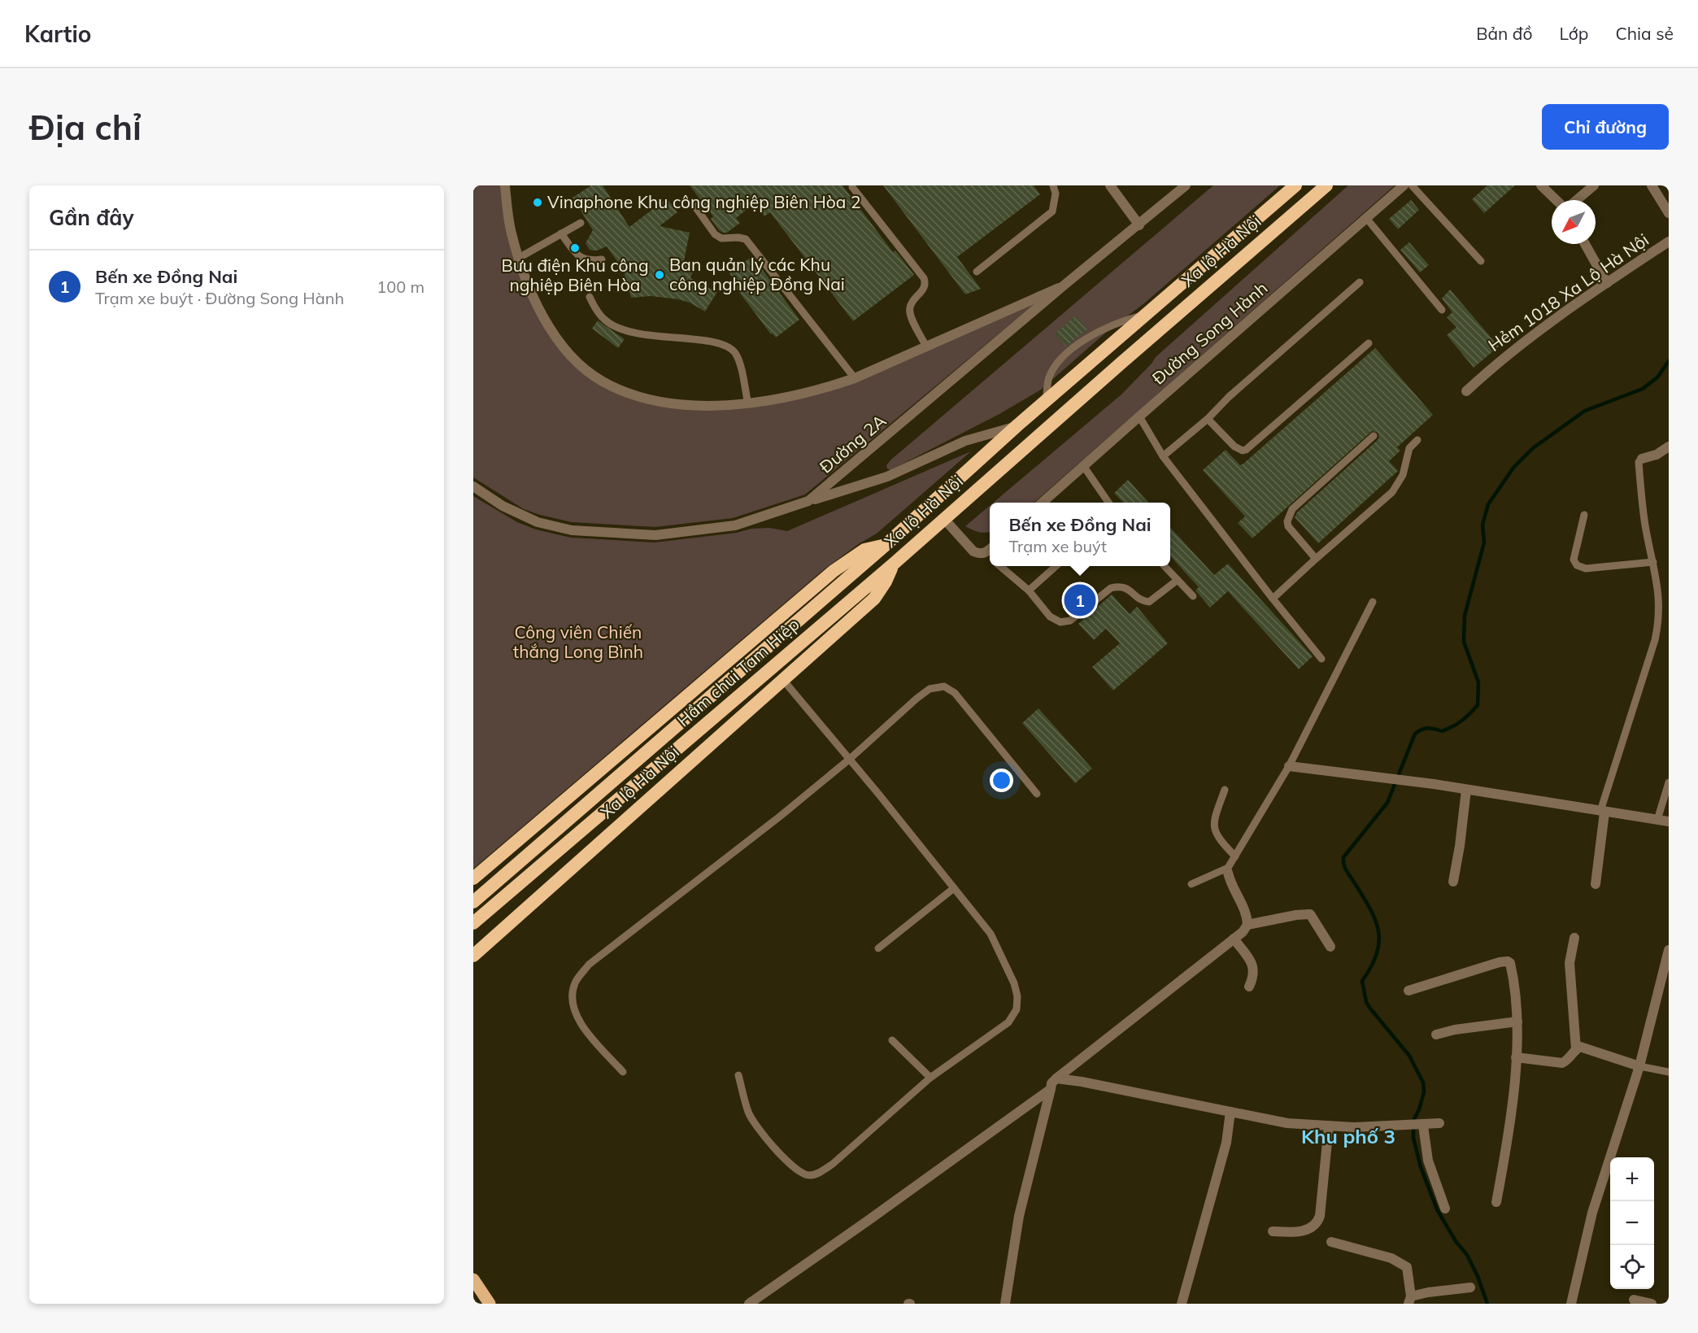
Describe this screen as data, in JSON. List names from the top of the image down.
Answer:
{
  "streets": {
    "highway": ["Xa lộ Hà Nội", "Hầm chui Tam Hiệp"],
    "street": ["Hẻm 1018 Xa Lộ Hà Nội", "Đường Song Hành", "Đường 2A"]
  },
  "crossings": [
    ["Xa lộ Hà Nội", "Hầm chui Tam Hiệp"]
  ],
  "districts": ["Khu phố 3"],
  "parks": ["Công viên Chiến thắng Long Bình"],
  "places": ["Vinaphone Khu công nghiệp Biên Hòa 2", "Bưu điện Khu công nghiệp Biên Hòa", "Ban quản lý các Khu công nghiệp Đồng Nai"],
  "north": "bottom left",
  "page": {
    "header": "Kartio",
    "nav": ["Bản đồ", "Lớp", "Chia sẻ"],
    "buttons": "Chỉ đường",
    "title": "Địa chỉ",
    "heading": "Gần đây",
    "list": [
      {
        "mark": "1",
        "name": "Bến xe Đồng Nai",
        "note": "Trạm xe buýt · Đường Song Hành",
        "value": "100 m"
      }
    ],
    "popup": ["Bến xe Đồng Nai", "Trạm xe buýt"],
    "pins": "1",
    "map_buttons": ["+", "−"]
  }
}
